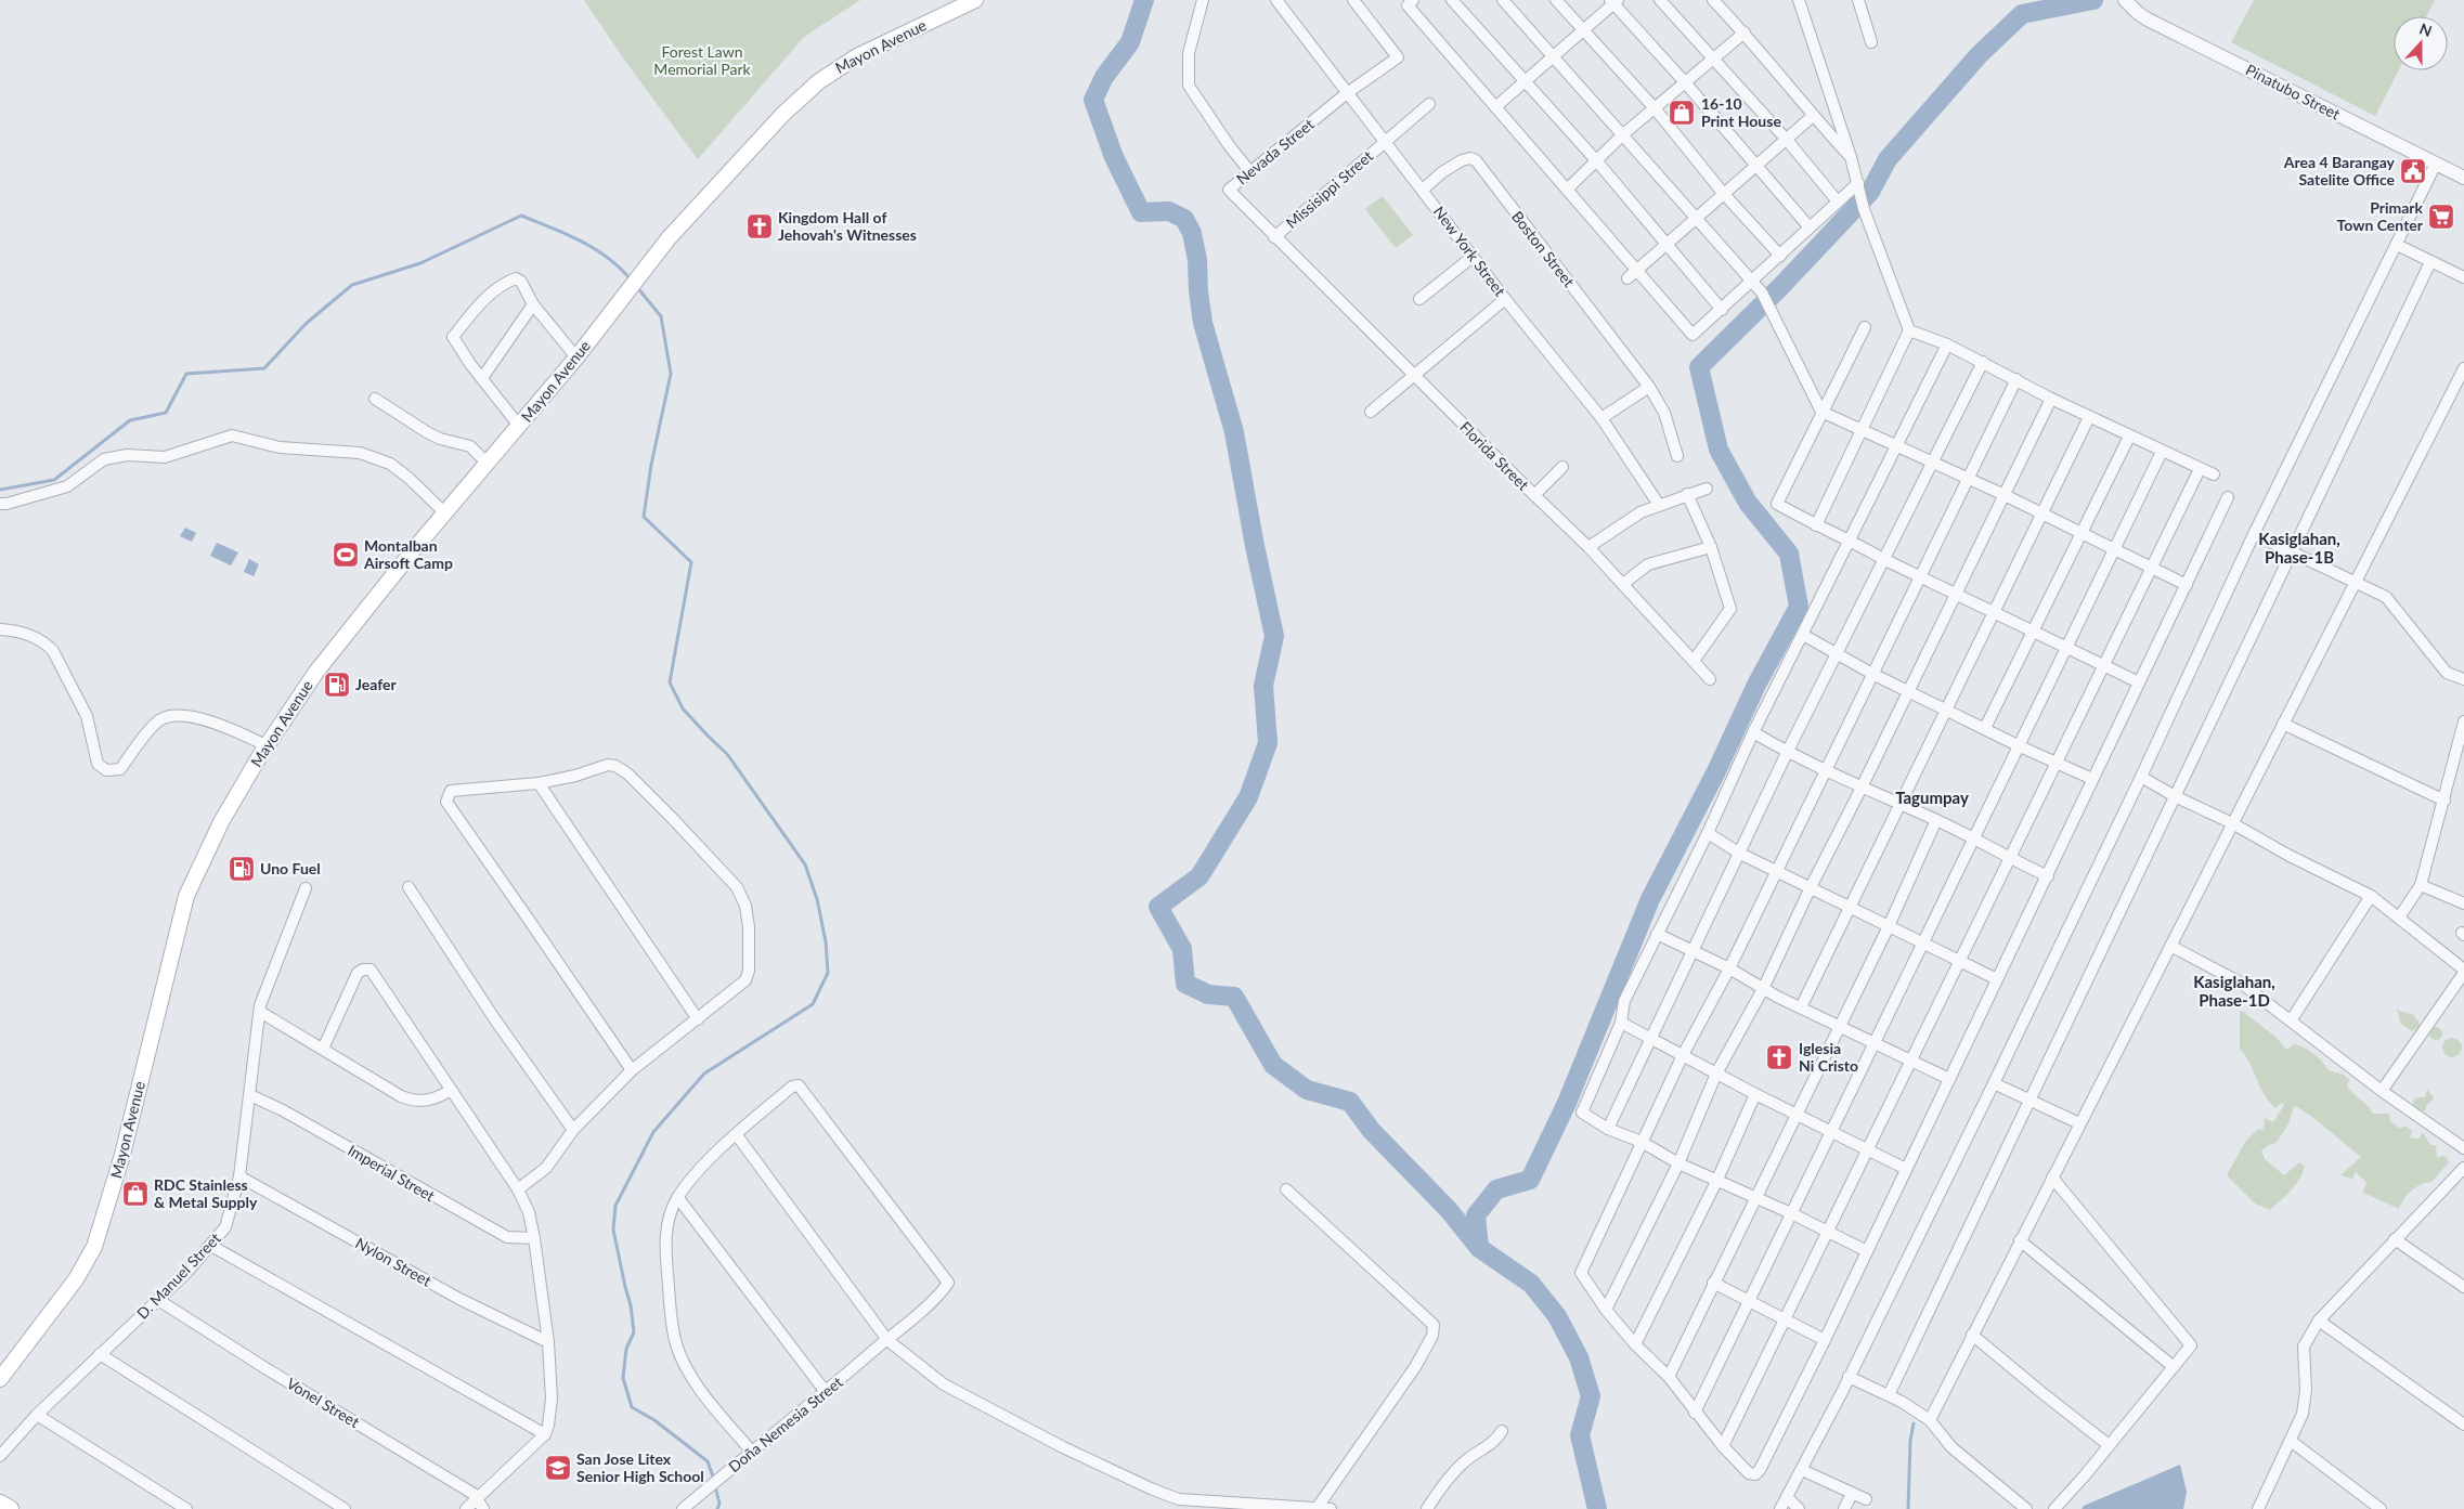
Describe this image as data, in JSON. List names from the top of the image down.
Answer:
{
  "streets": {
    "main road": ["Mayon Avenue"],
    "street": [
      "Pinatubo Street",
      "Nevada Street",
      "Missisippi Street",
      "Boston Street",
      "New York Street",
      "Florida Street",
      "Imperial Street",
      "Nylon Street",
      "D. Manuel Street",
      "Vonel Street",
      "Doña Nemesia Street"
    ]
  },
  "crossings": [
    ["Nevada Street", "Missisippi Street"],
    ["Nevada Street", "New York Street"],
    ["Nevada Street", "Florida Street"],
    ["Missisippi Street", "New York Street"],
    ["Missisippi Street", "Florida Street"],
    ["Boston Street", "New York Street"],
    ["Imperial Street", "D. Manuel Street"],
    ["Nylon Street", "D. Manuel Street"],
    ["D. Manuel Street", "Vonel Street"]
  ],
  "districts": ["Kasiglahan, Phase-1B", "Tagumpay", "Kasiglahan, Phase-1D"],
  "parks": ["Forest Lawn Memorial Park"],
  "places": {
    "shop": ["16-10 Print House", "RDC Stainless & Metal Supply"],
    "public building": ["Area 4 Barangay Satelite Office"],
    "supermarket": ["Primark Town Center"],
    "church": ["Kingdom Hall of Jehovah's Witnesses", "Iglesia Ni Cristo"],
    "sports": ["Montalban Airsoft Camp"],
    "fuel station": ["Jeafer", "Uno Fuel"],
    "school or university": ["San Jose Litex Senior High School"]
  },
  "north": "top"
}
